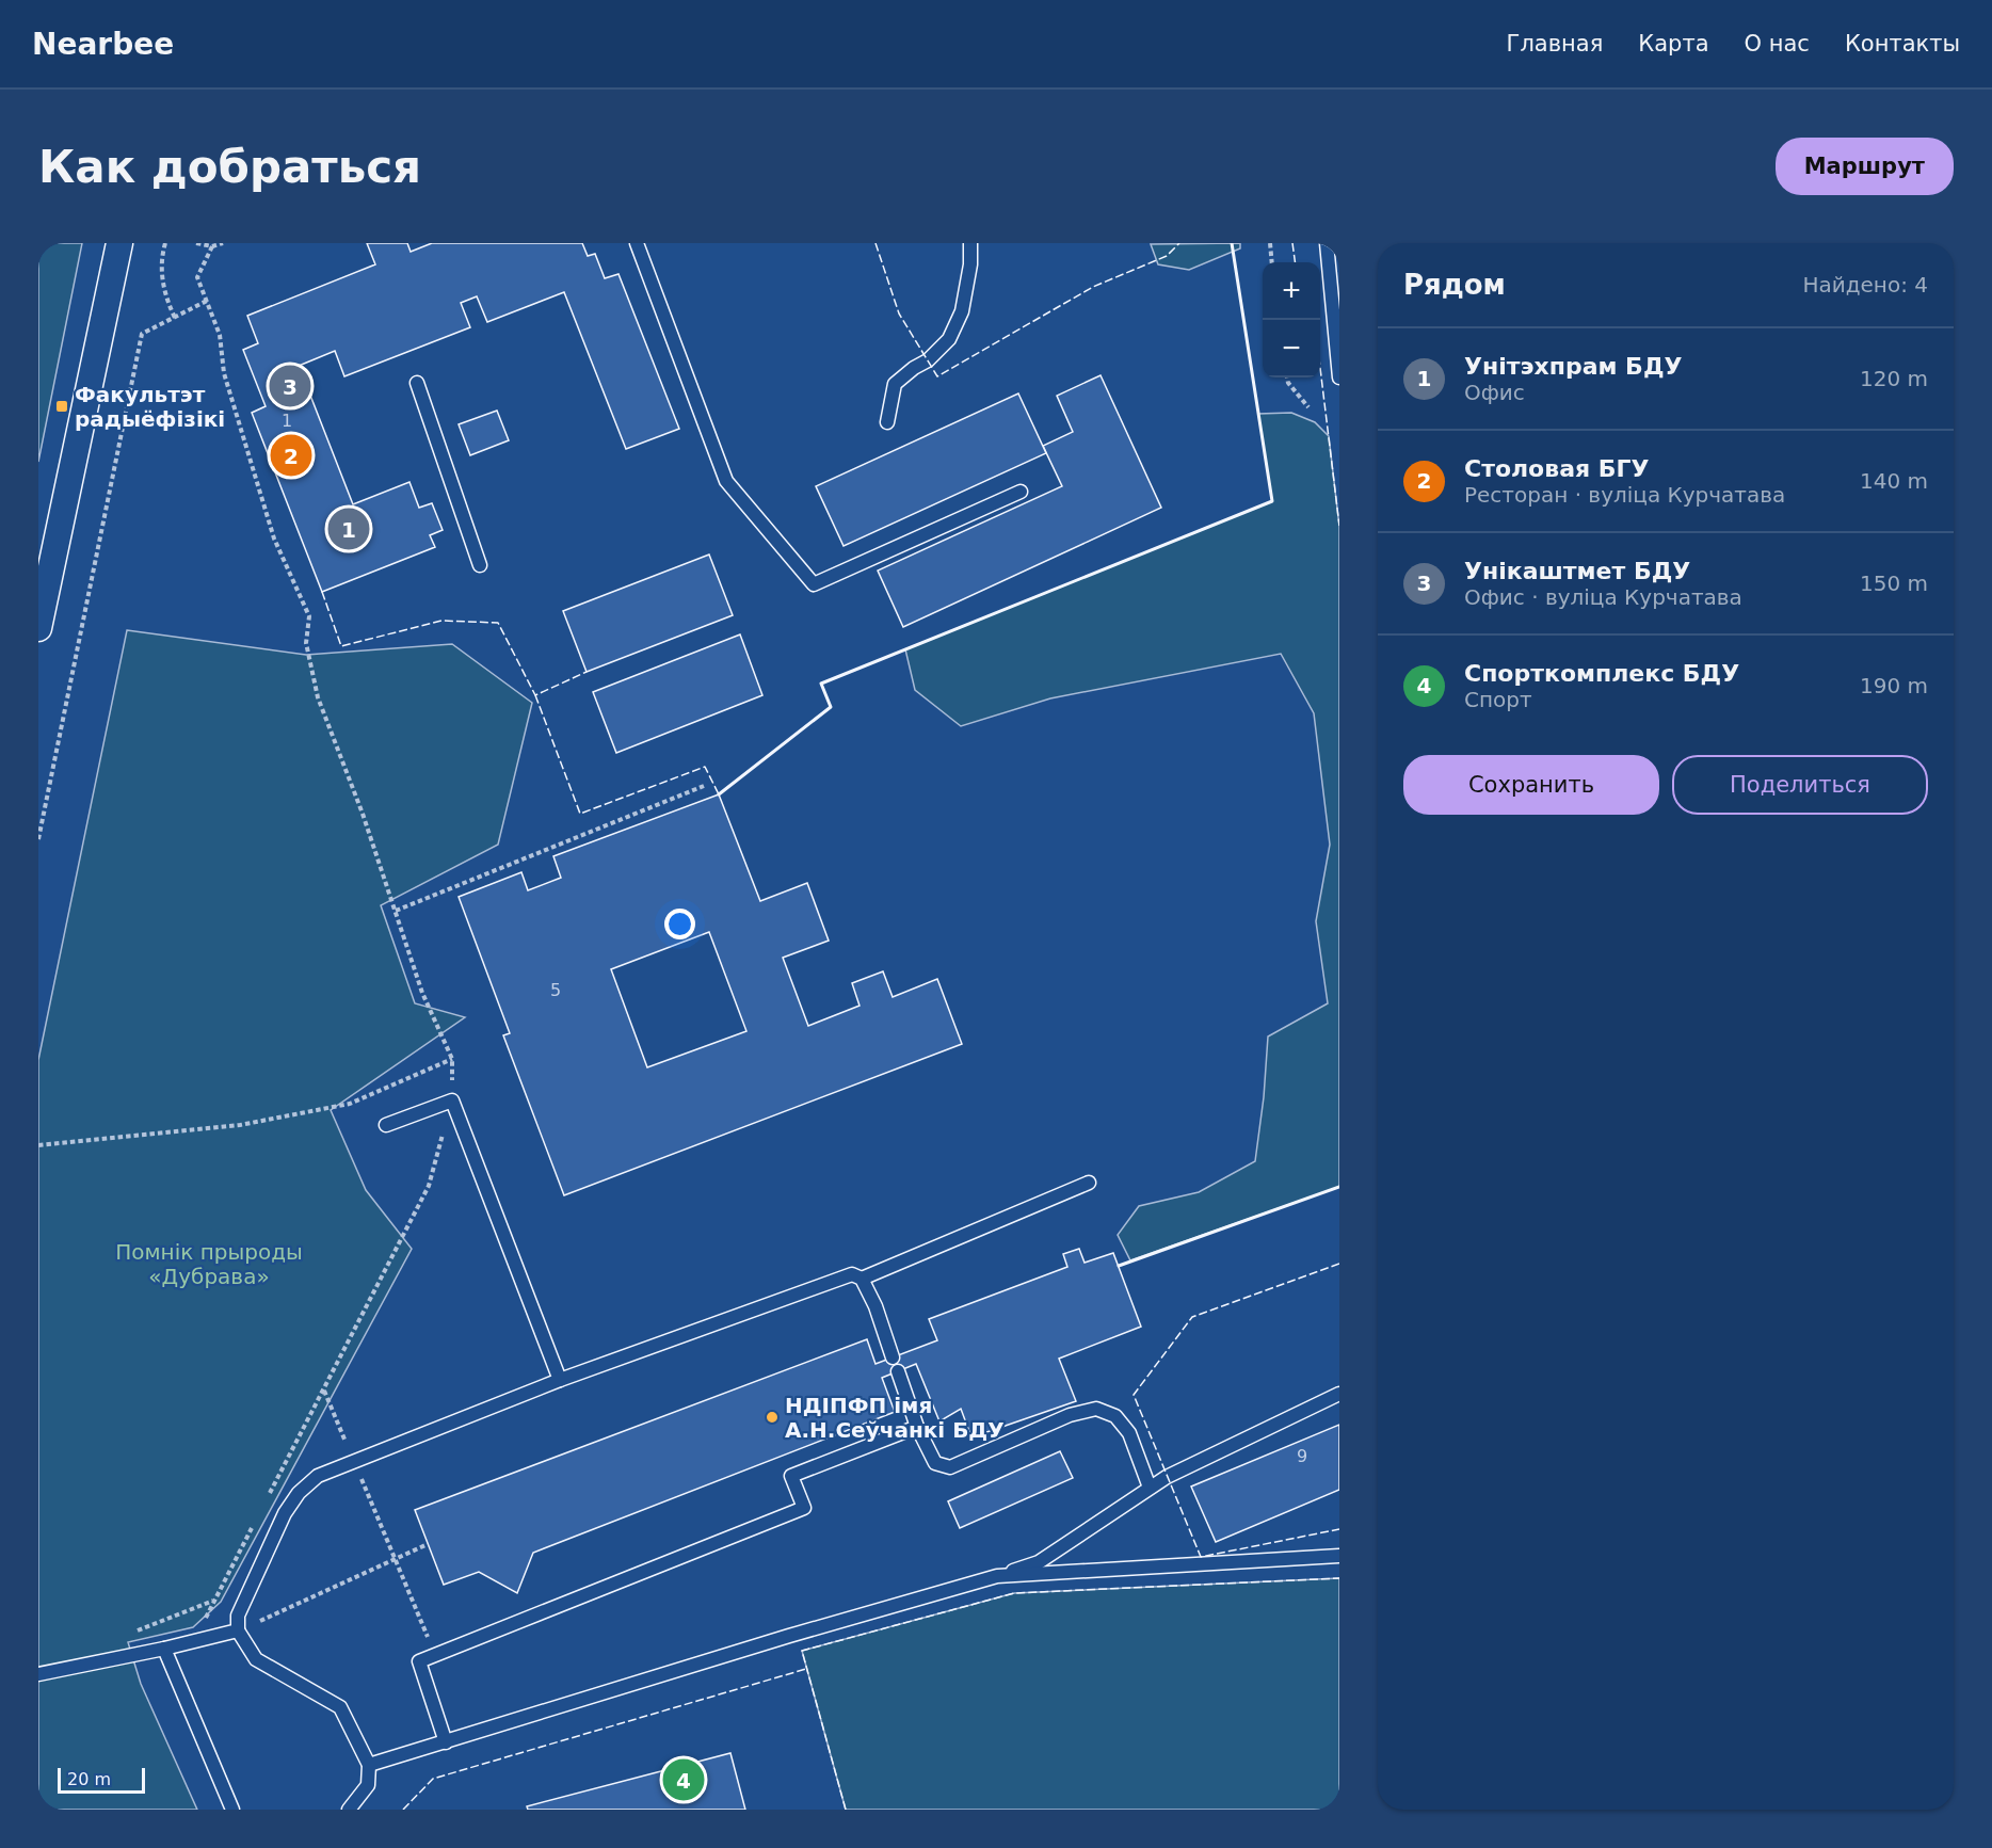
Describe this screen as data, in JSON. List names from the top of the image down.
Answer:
{
  "parks": ["Помнік прыроды «Дубрава»"],
  "places": {
    "transit": ["Факультэт радыёфізікі"],
    "other": ["НДІПФП імя А.Н.Сеўчанкі БДУ"]
  },
  "house_numbers": ["1", "5", "9"],
  "scale_bar": "20 m",
  "page": {
    "header": "Nearbee",
    "nav": [
      "Главная",
      "Карта",
      "О нас",
      "Контакты"
    ],
    "buttons": [
      "Маршрут",
      ["Сохранить", "Поделиться"]
    ],
    "title": "Как добраться",
    "heading": ["Рядом", "Найдено: 4"],
    "map_buttons": ["+", "−"],
    "list": [
      {
        "mark": "1",
        "name": "Унітэхпрам БДУ",
        "note": "Офис",
        "value": "120 m"
      },
      {
        "mark": "2",
        "name": "Столовая БГУ",
        "note": "Ресторан · вуліца Курчатава",
        "value": "140 m"
      },
      {
        "mark": "3",
        "name": "Унікаштмет БДУ",
        "note": "Офис · вуліца Курчатава",
        "value": "150 m"
      },
      {
        "mark": "4",
        "name": "Спорткомплекс БДУ",
        "note": "Спорт",
        "value": "190 m"
      }
    ],
    "pins": [
      "3",
      "2",
      "1",
      "4"
    ],
    "scale": "20 m"
  }
}
